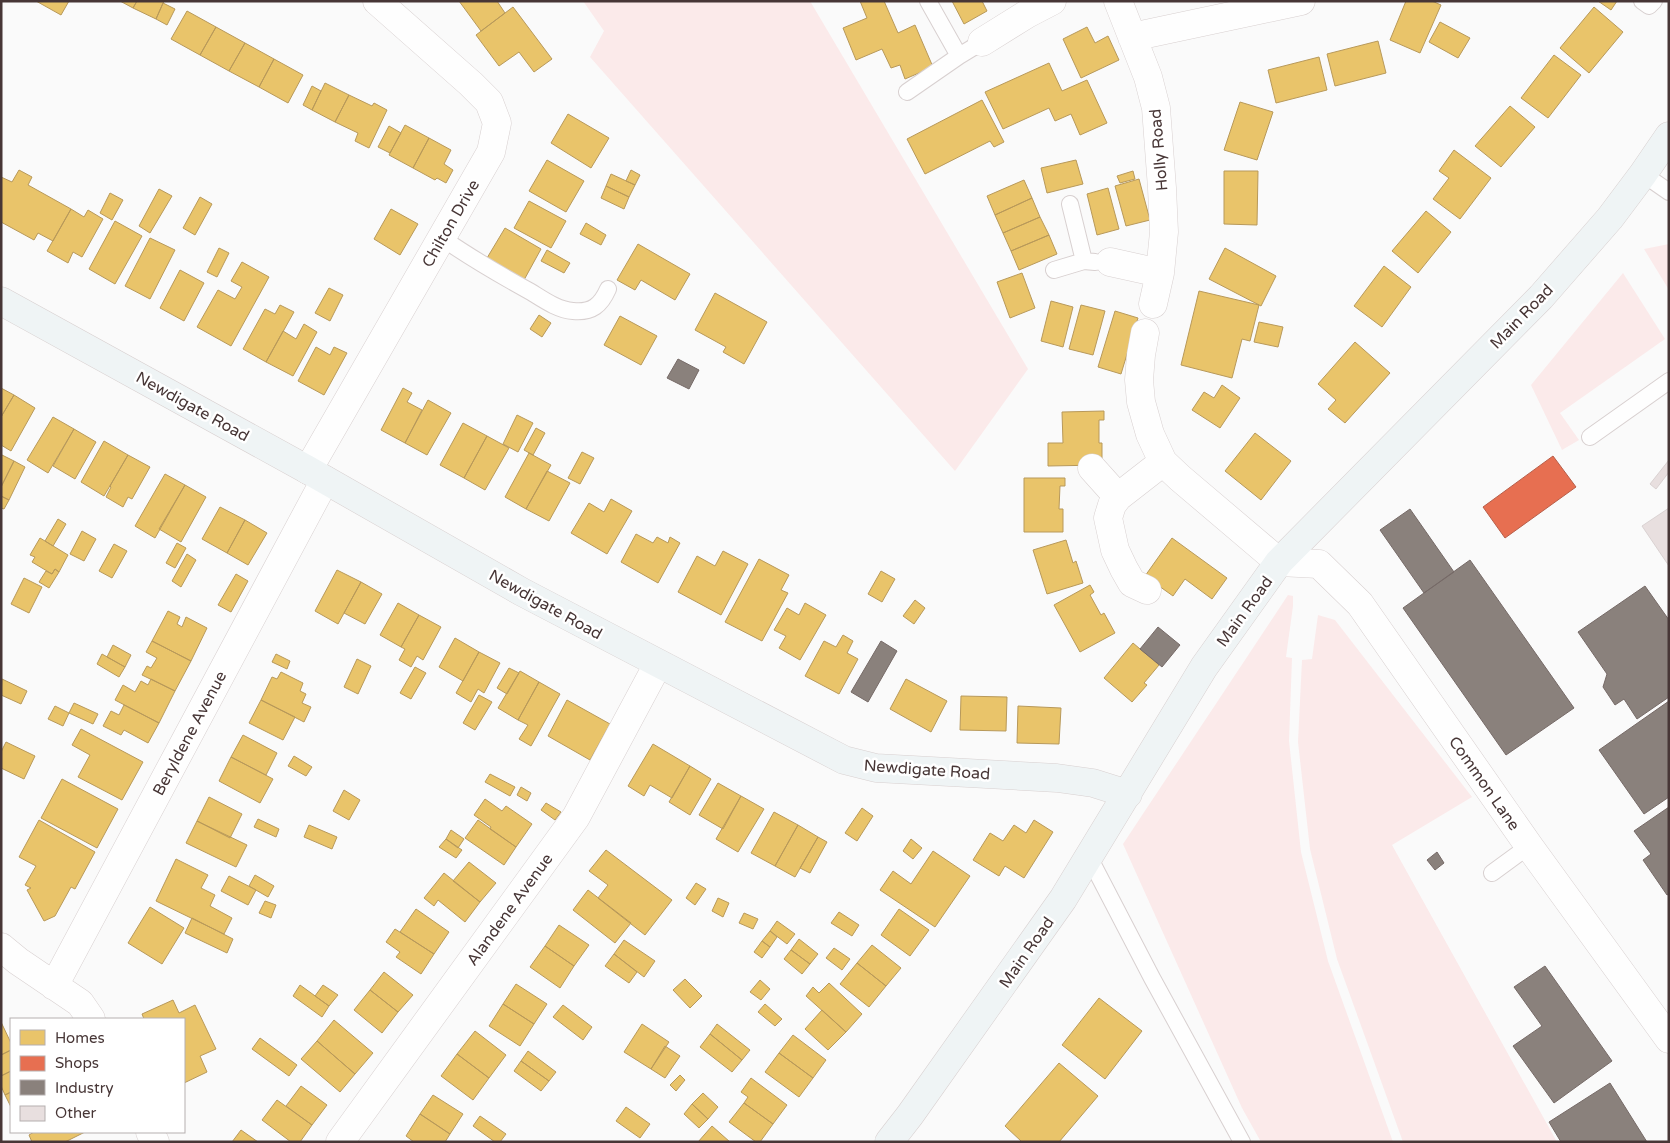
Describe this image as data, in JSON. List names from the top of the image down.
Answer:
{
  "streets": {
    "main road": ["Main Road", "Newdigate Road"],
    "street": [
      "Holly Road",
      "Chilton Drive",
      "Beryldene Avenue",
      "Common Lane",
      "Alandene Avenue"
    ]
  },
  "crossings": [
    ["Chilton Drive", "Newdigate Road"],
    ["Chilton Drive", "Beryldene Avenue"],
    ["Main Road", "Newdigate Road"],
    ["Main Road", "Common Lane"],
    ["Newdigate Road", "Beryldene Avenue"],
    ["Newdigate Road", "Alandene Avenue"]
  ],
  "legend": [
    "Homes",
    "Shops",
    "Industry",
    "Other"
  ]
}
